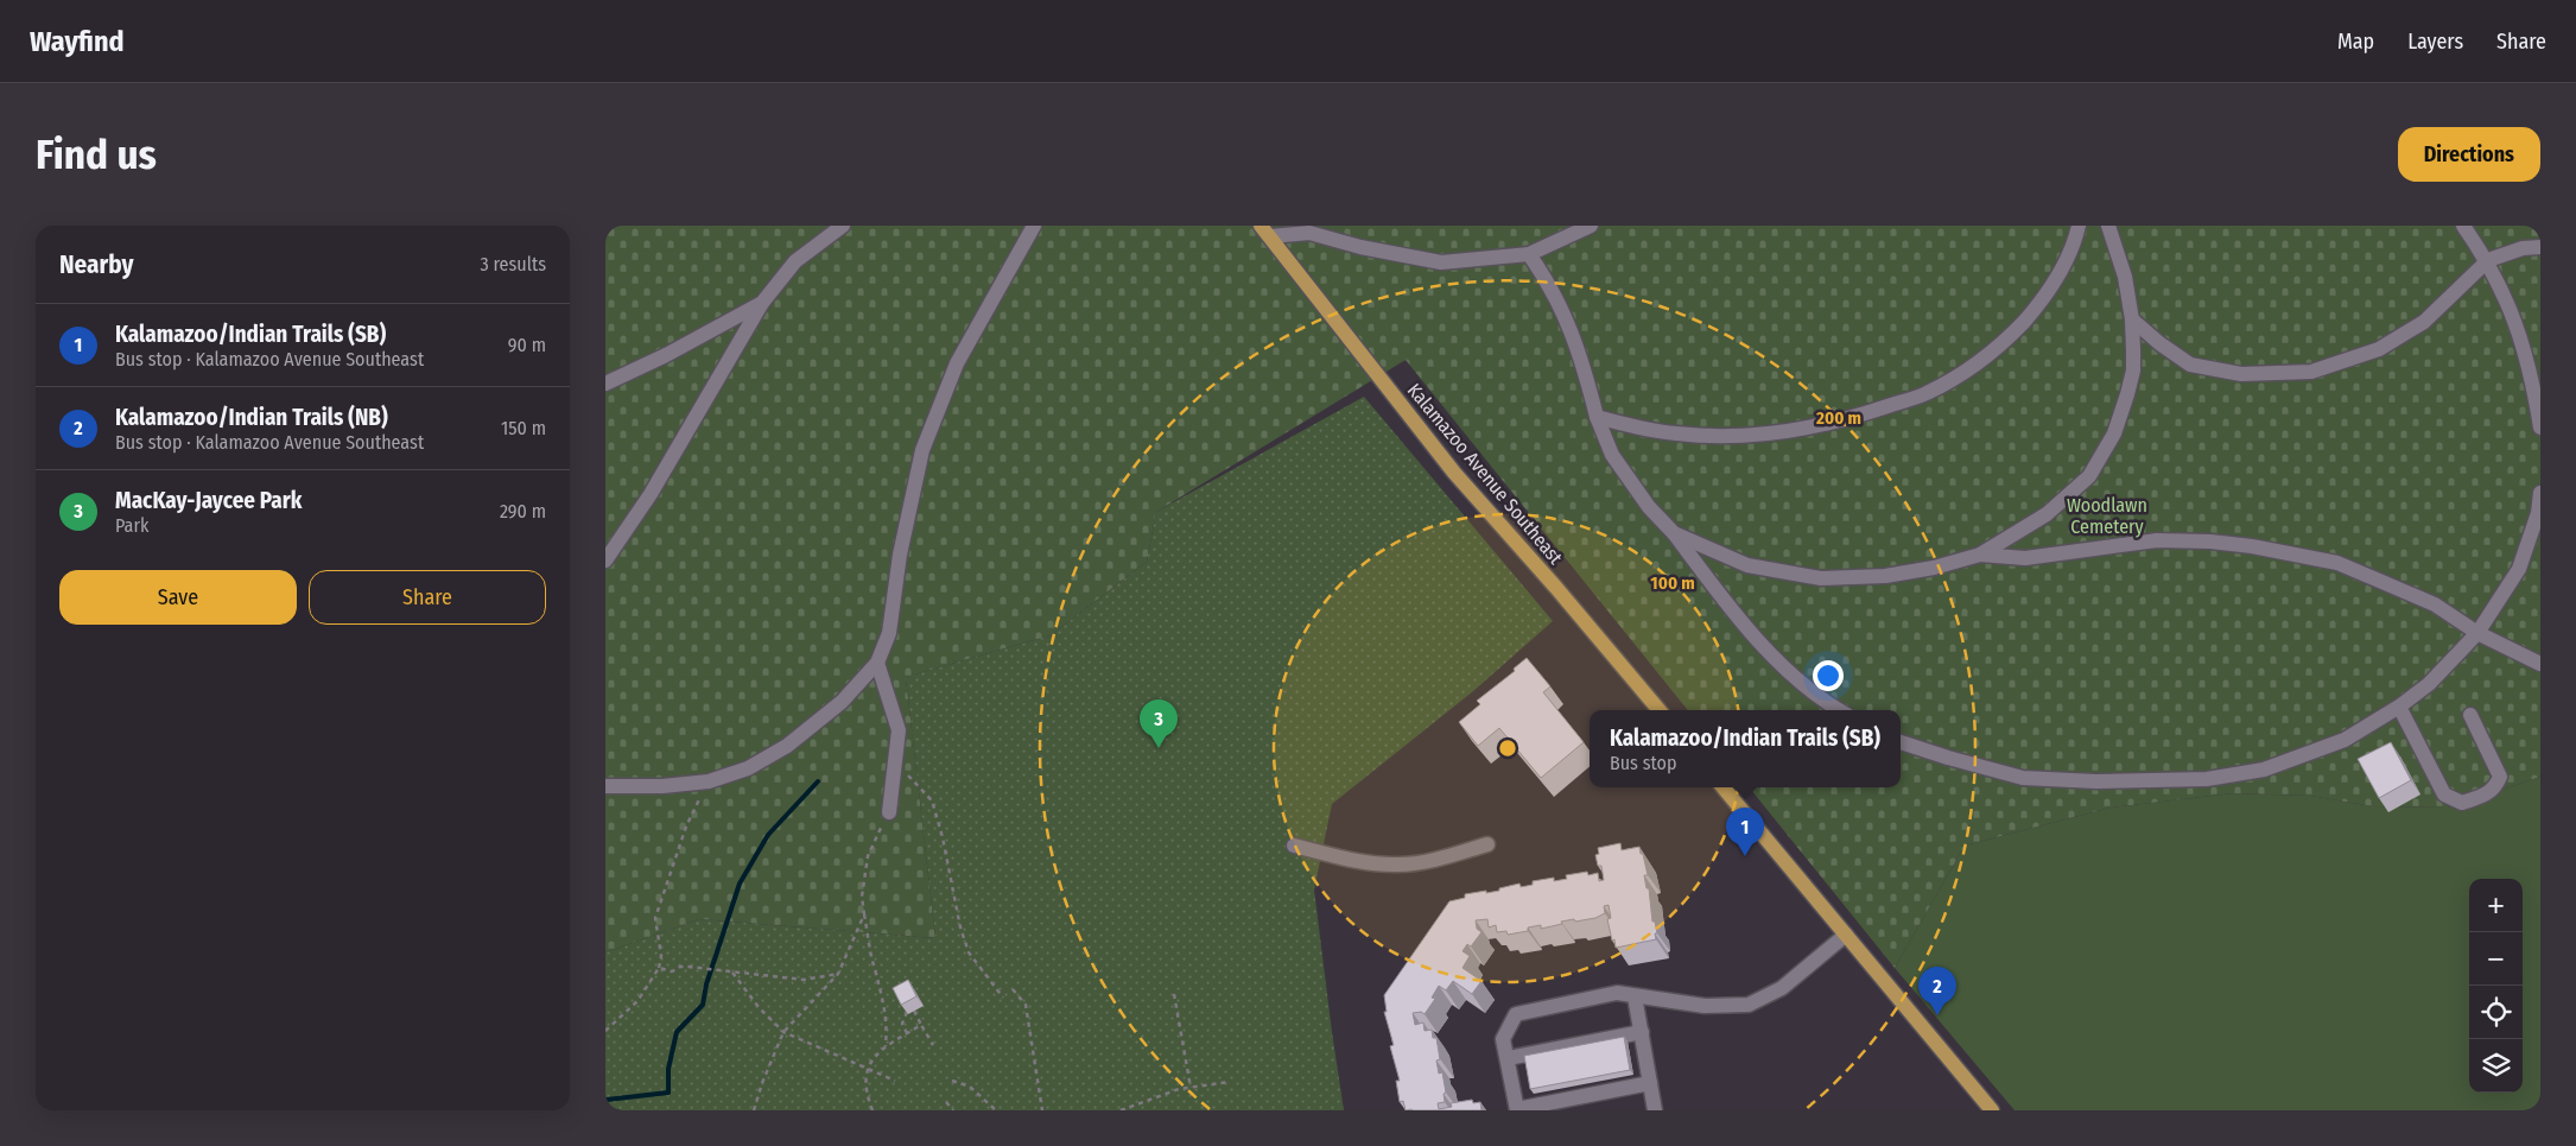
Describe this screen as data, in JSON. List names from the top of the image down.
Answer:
{
  "streets": {
    "main road": ["Kalamazoo Avenue Southeast"]
  },
  "parks": ["Woodlawn Cemetery"],
  "page": {
    "header": "Wayfind",
    "nav": ["Map", "Layers", "Share"],
    "buttons": [
      "Directions",
      ["Save", "Share"]
    ],
    "title": "Find us",
    "heading": ["Nearby", "3 results"],
    "list": [
      {
        "mark": "1",
        "name": "Kalamazoo/Indian Trails (SB)",
        "note": "Bus stop · Kalamazoo Avenue Southeast",
        "value": "90 m"
      },
      {
        "mark": "2",
        "name": "Kalamazoo/Indian Trails (NB)",
        "note": "Bus stop · Kalamazoo Avenue Southeast",
        "value": "150 m"
      },
      {
        "mark": "3",
        "name": "MacKay-Jaycee Park",
        "note": "Park",
        "value": "290 m"
      }
    ],
    "pins": ["3", "1", "2"],
    "popup": ["Kalamazoo/Indian Trails (SB)", "Bus stop"],
    "map_buttons": ["+", "−"]
  },
  "rings": ["200 m", "100 m"]
}
